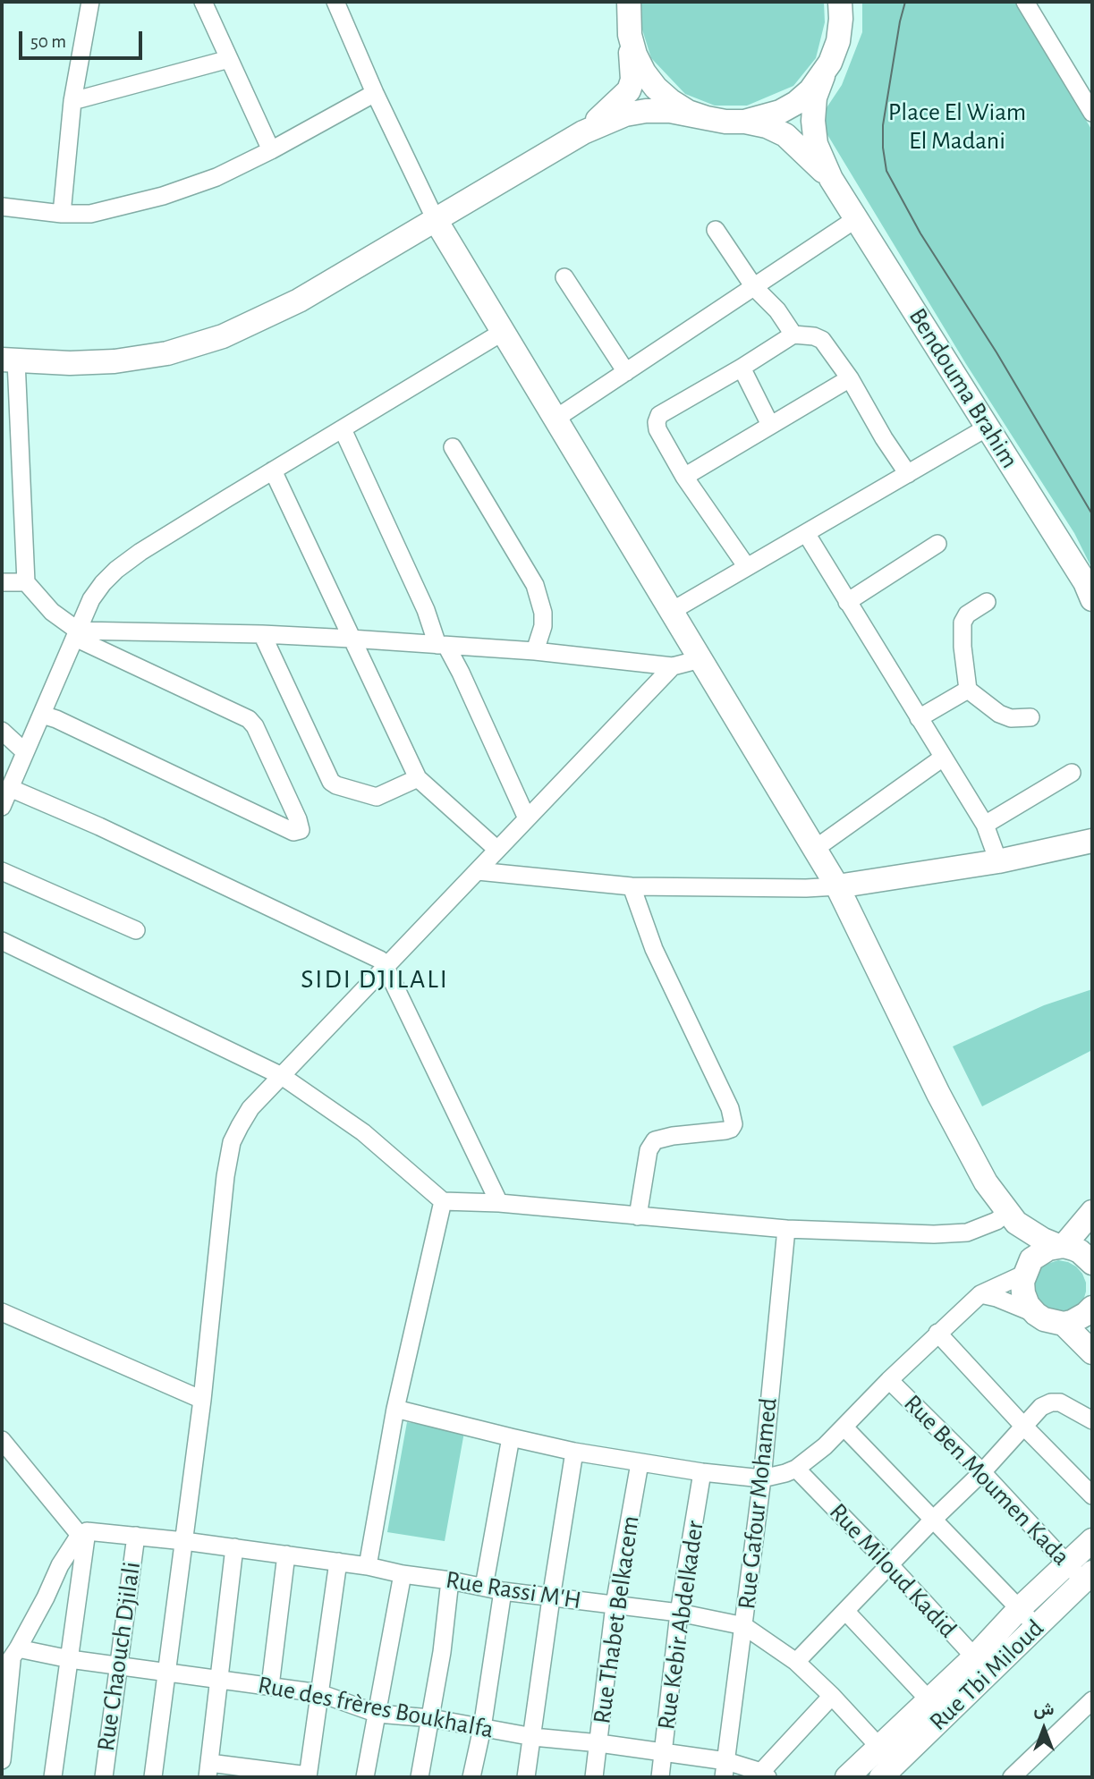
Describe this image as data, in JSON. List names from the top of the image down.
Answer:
{
  "streets": {
    "main road": ["Bendouma Brahim", "Rue Tbi Miloud"],
    "street": [
      "Rue Ben Moumen Kada",
      "Rue Gafour Mohamed",
      "Rue Miloud Kadid",
      "Rue Rassi M'H",
      "Rue Thabet Belkacem",
      "Rue Kebir Abdelkader",
      "Rue Chaouch Djilali",
      "Rue des frères Boukhalfa"
    ]
  },
  "crossings": [
    ["Rue Ben Moumen Kada", "Rue Tbi Miloud"],
    ["Rue Gafour Mohamed", "Rue Rassi M'H"],
    ["Rue Gafour Mohamed", "Rue des frères Boukhalfa"],
    ["Rue Miloud Kadid", "Rue Tbi Miloud"],
    ["Rue Rassi M'H", "Rue Thabet Belkacem"],
    ["Rue Rassi M'H", "Rue Kebir Abdelkader"],
    ["Rue Rassi M'H", "Rue Chaouch Djilali"],
    ["Rue Rassi M'H", "Rue Tbi Miloud"],
    ["Rue Thabet Belkacem", "Rue des frères Boukhalfa"],
    ["Rue Kebir Abdelkader", "Rue des frères Boukhalfa"],
    ["Rue Chaouch Djilali", "Rue des frères Boukhalfa"]
  ],
  "districts": ["SIDI DJILALI"],
  "parks": ["Place El Wiam El Madani"],
  "scale_bar": "50 m",
  "north": "top"
}
